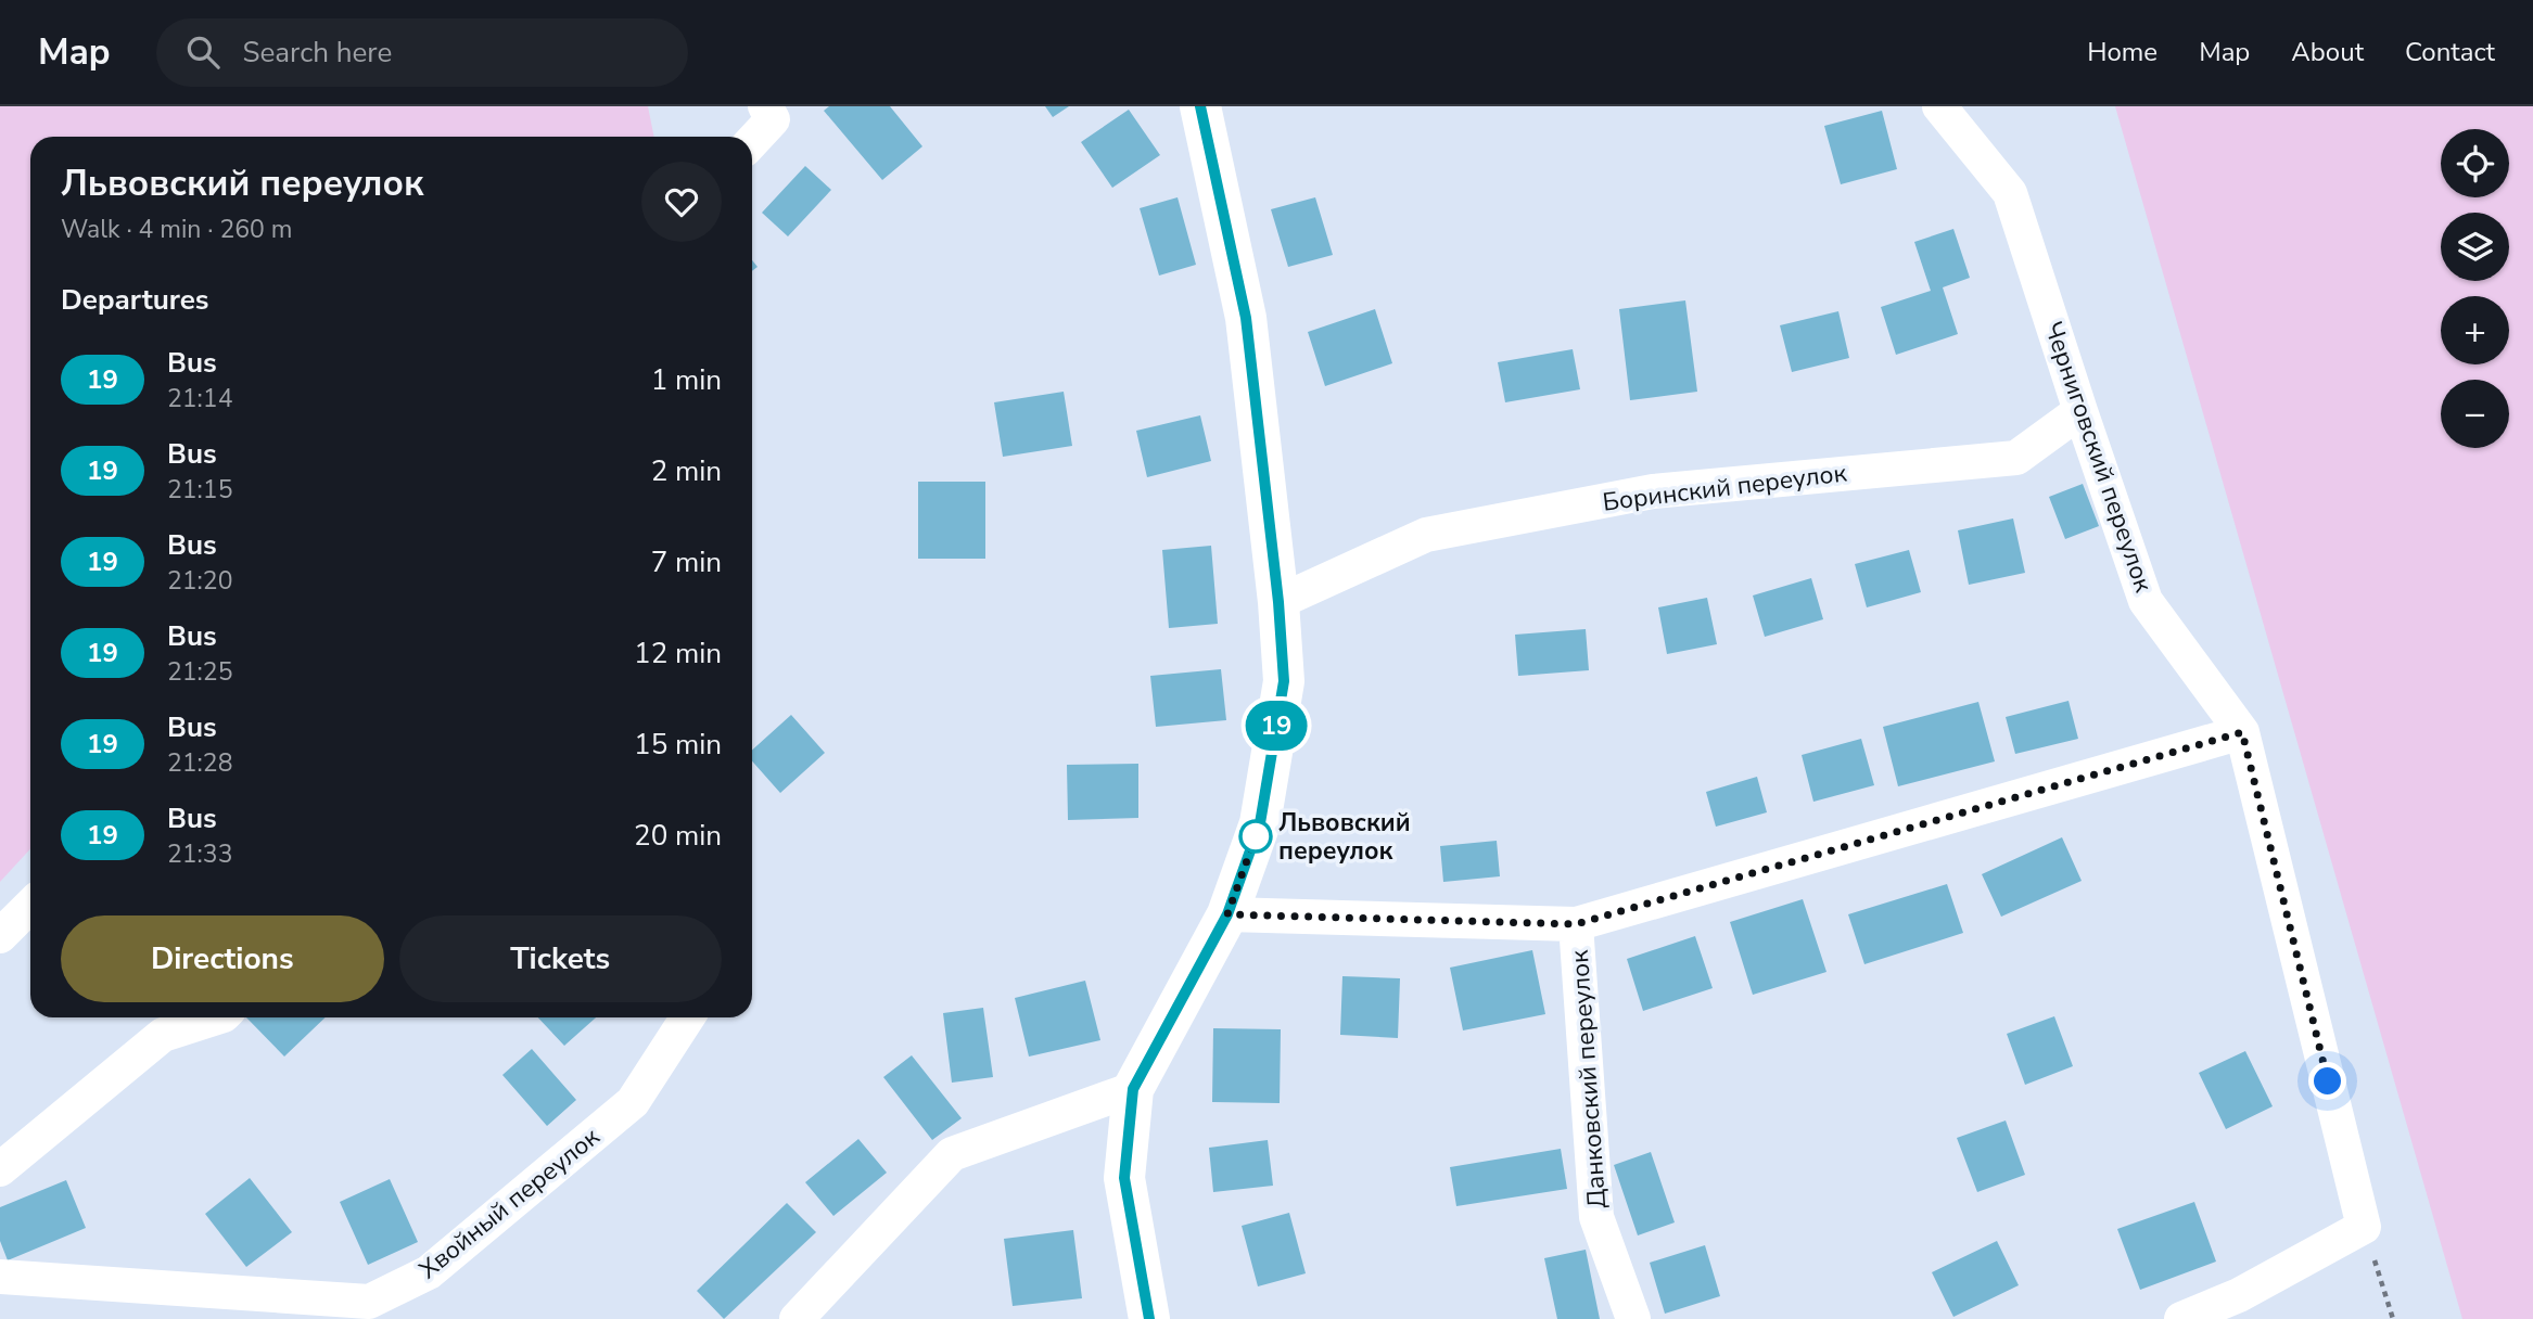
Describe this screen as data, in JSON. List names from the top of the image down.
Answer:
{
  "streets": {
    "street": [
      "Черниговский переулок",
      "Боринский переулок",
      "Данковский переулок",
      "Хвойный переулок"
    ]
  },
  "crossings": [
    ["Черниговский переулок", "Боринский переулок"]
  ],
  "places": ["Львовский переулок"],
  "lines": ["bus line 19"],
  "page": {
    "header": "Map",
    "search": "Search here",
    "nav": [
      "Home",
      "Map",
      "About",
      "Contact"
    ],
    "on_map": "19",
    "map_buttons": ["+", "−"],
    "heading": [
      ["Львовский переулок", "Walk · 4 min · 260 m"],
      "Departures"
    ],
    "list": [
      {
        "mark": "19",
        "name": "Bus",
        "note": "21:14",
        "value": "1 min"
      },
      {
        "mark": "19",
        "name": "Bus",
        "note": "21:15",
        "value": "2 min"
      },
      {
        "mark": "19",
        "name": "Bus",
        "note": "21:20",
        "value": "7 min"
      },
      {
        "mark": "19",
        "name": "Bus",
        "note": "21:25",
        "value": "12 min"
      },
      {
        "mark": "19",
        "name": "Bus",
        "note": "21:28",
        "value": "15 min"
      },
      {
        "mark": "19",
        "name": "Bus",
        "note": "21:33",
        "value": "20 min"
      }
    ],
    "buttons": ["Directions", "Tickets"]
  }
}
